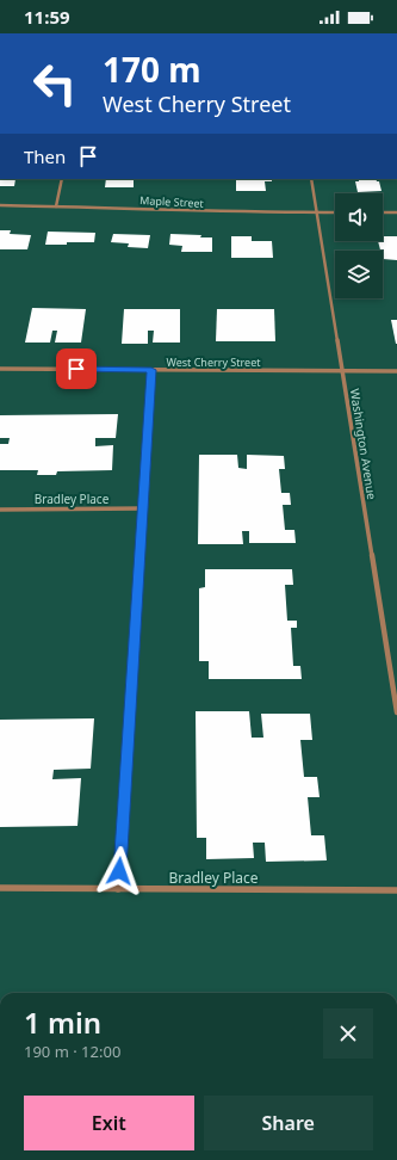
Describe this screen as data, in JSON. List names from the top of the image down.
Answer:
{
  "streets": {
    "street": [
      "Maple Street",
      "West Cherry Street",
      "Washington Avenue",
      "Bradley Place"
    ]
  },
  "crossings": [
    ["Maple Street", "Washington Avenue"],
    ["West Cherry Street", "Washington Avenue"]
  ],
  "page": {
    "status": "11:59",
    "turn": ["170 m", "West Cherry Street"],
    "then": "Then",
    "heading": ["1 min", "190 m · 12:00"],
    "buttons": ["Exit", "Share"]
  }
}
